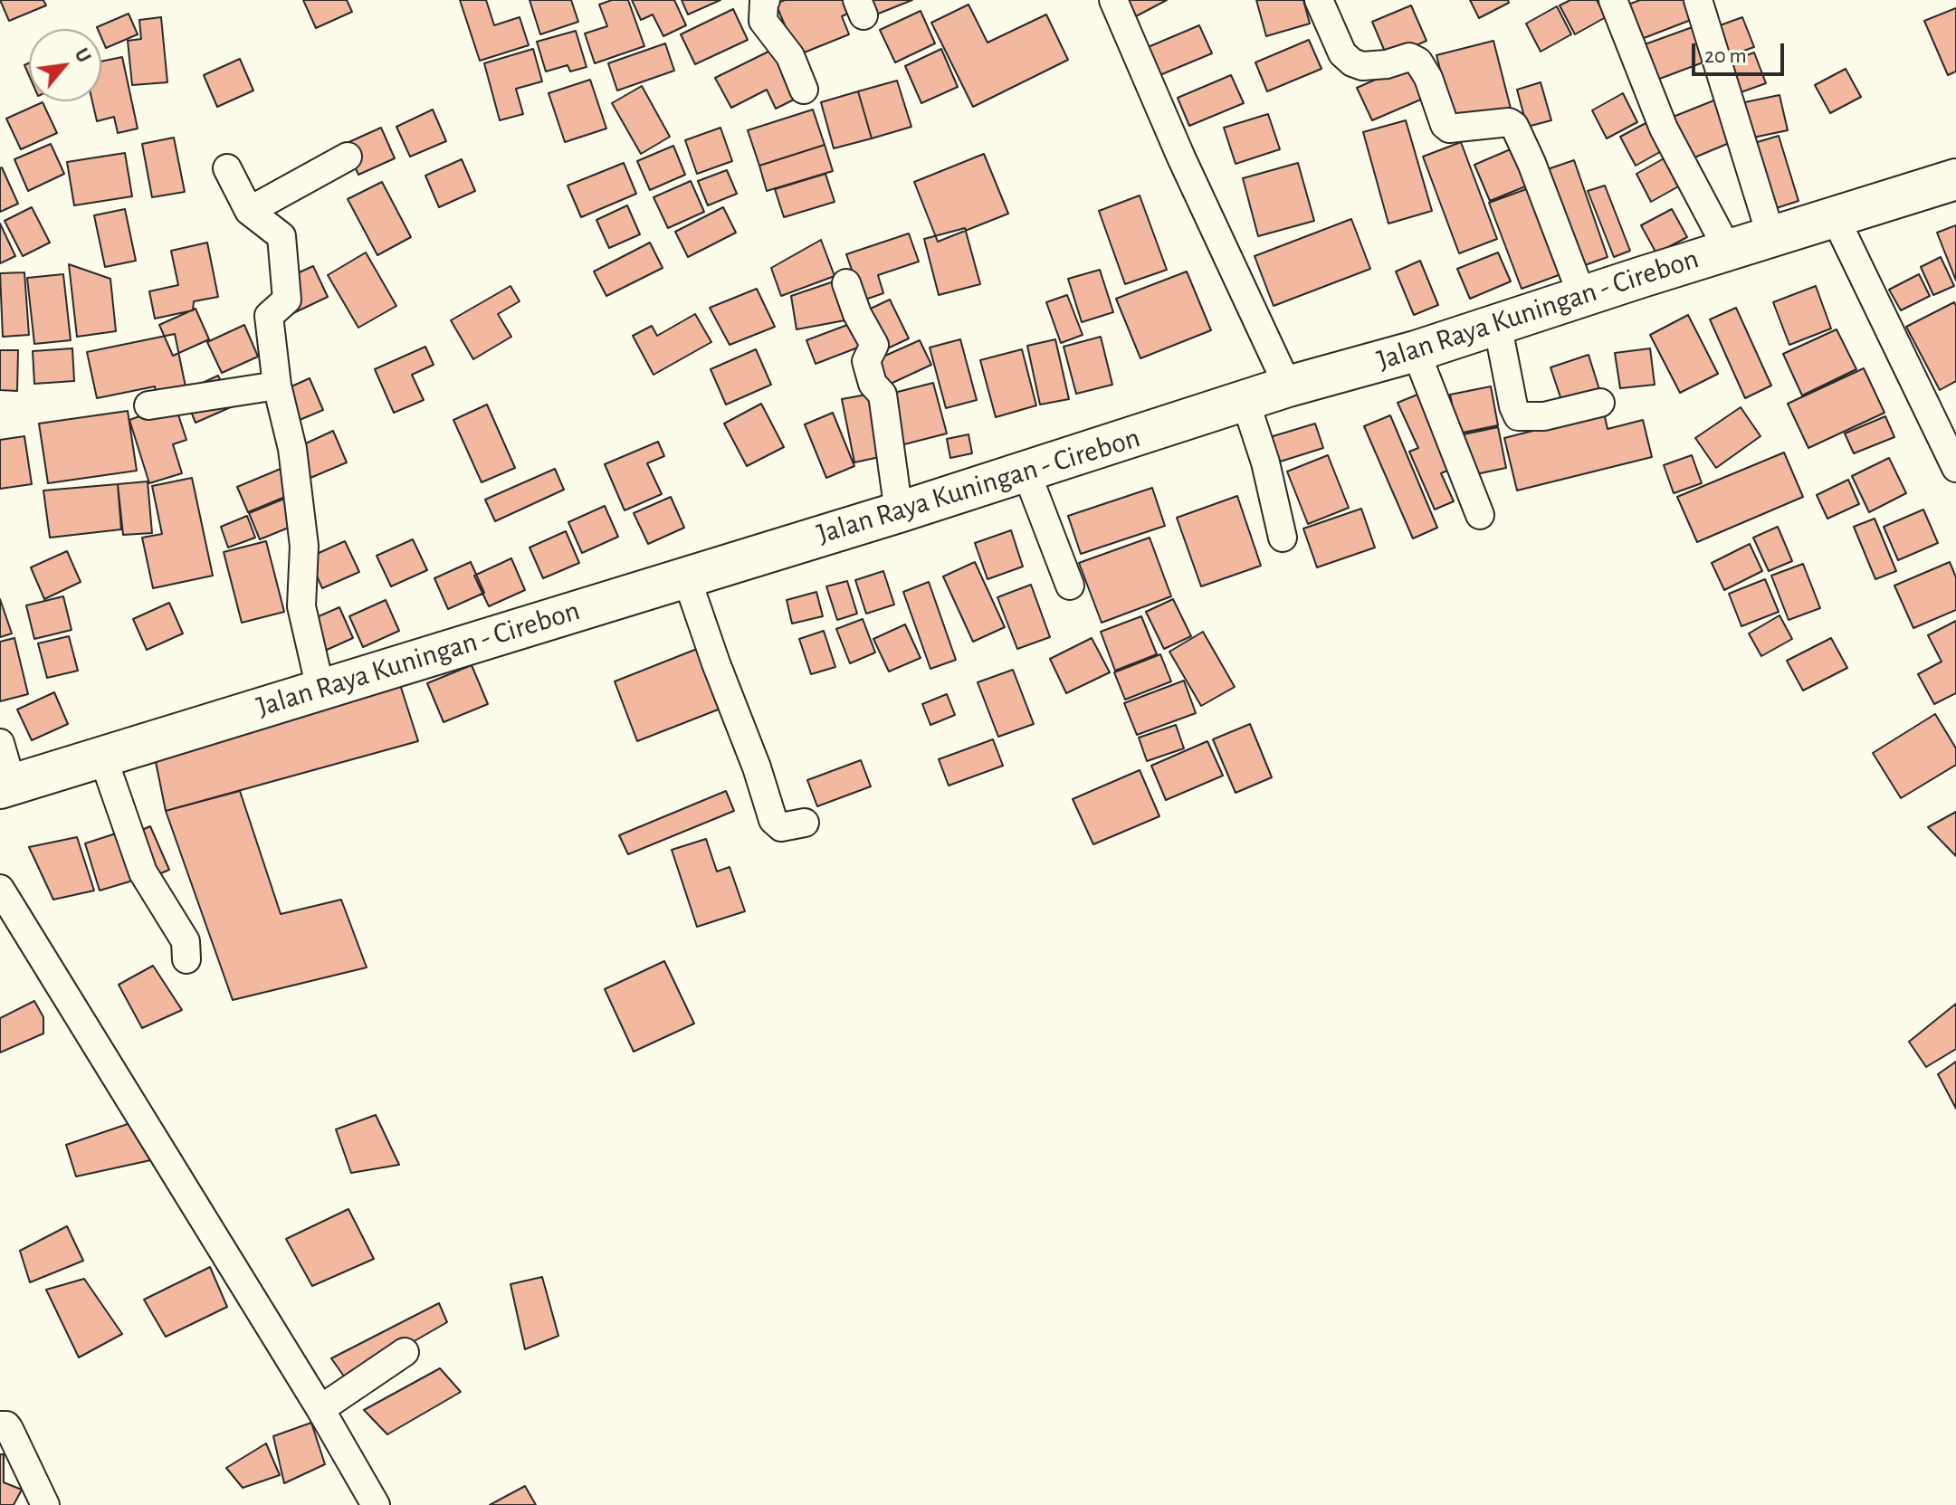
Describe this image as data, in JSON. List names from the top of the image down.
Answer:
{
  "streets": {
    "highway": ["Jalan Raya Kuningan - Cirebon"]
  },
  "scale_bar": "20 m",
  "north": "top right"
}
